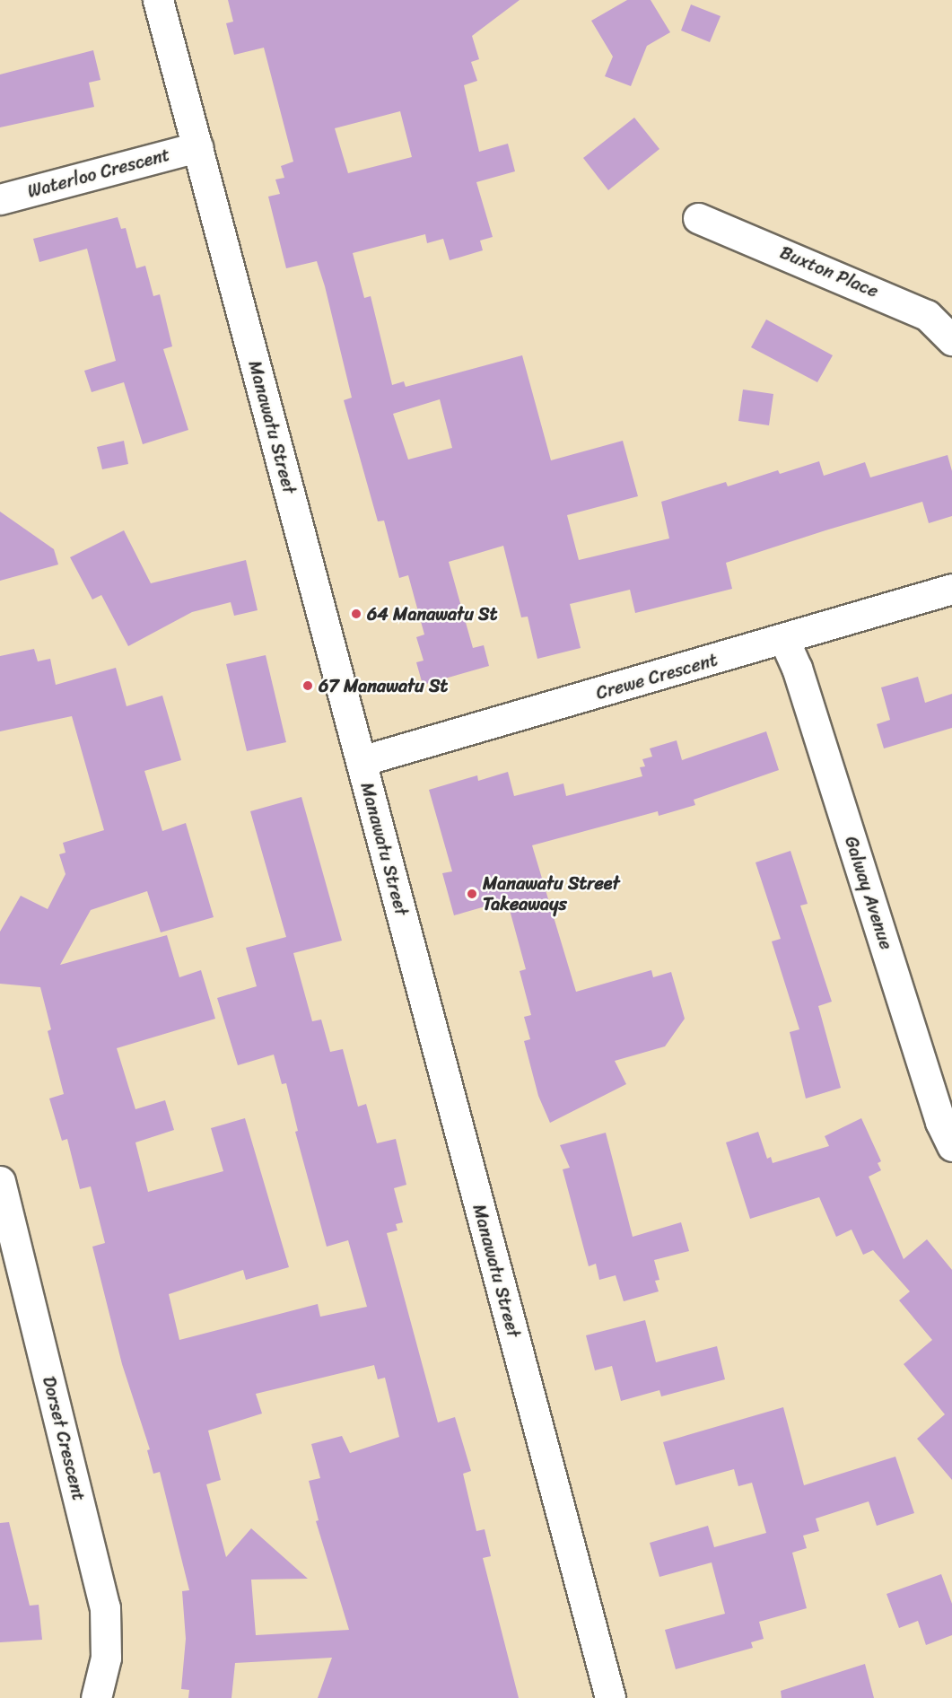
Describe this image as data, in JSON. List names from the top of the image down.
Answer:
{
  "streets": {
    "street": [
      "Waterloo Crescent",
      "Buxton Place",
      "Manawatu Street",
      "Crewe Crescent",
      "Galway Avenue",
      "Dorset Crescent"
    ]
  },
  "crossings": [
    ["Waterloo Crescent", "Manawatu Street"],
    ["Manawatu Street", "Crewe Crescent"],
    ["Crewe Crescent", "Galway Avenue"]
  ],
  "places": ["64 Manawatu St", "67 Manawatu St", "Manawatu Street Takeaways"]
}
